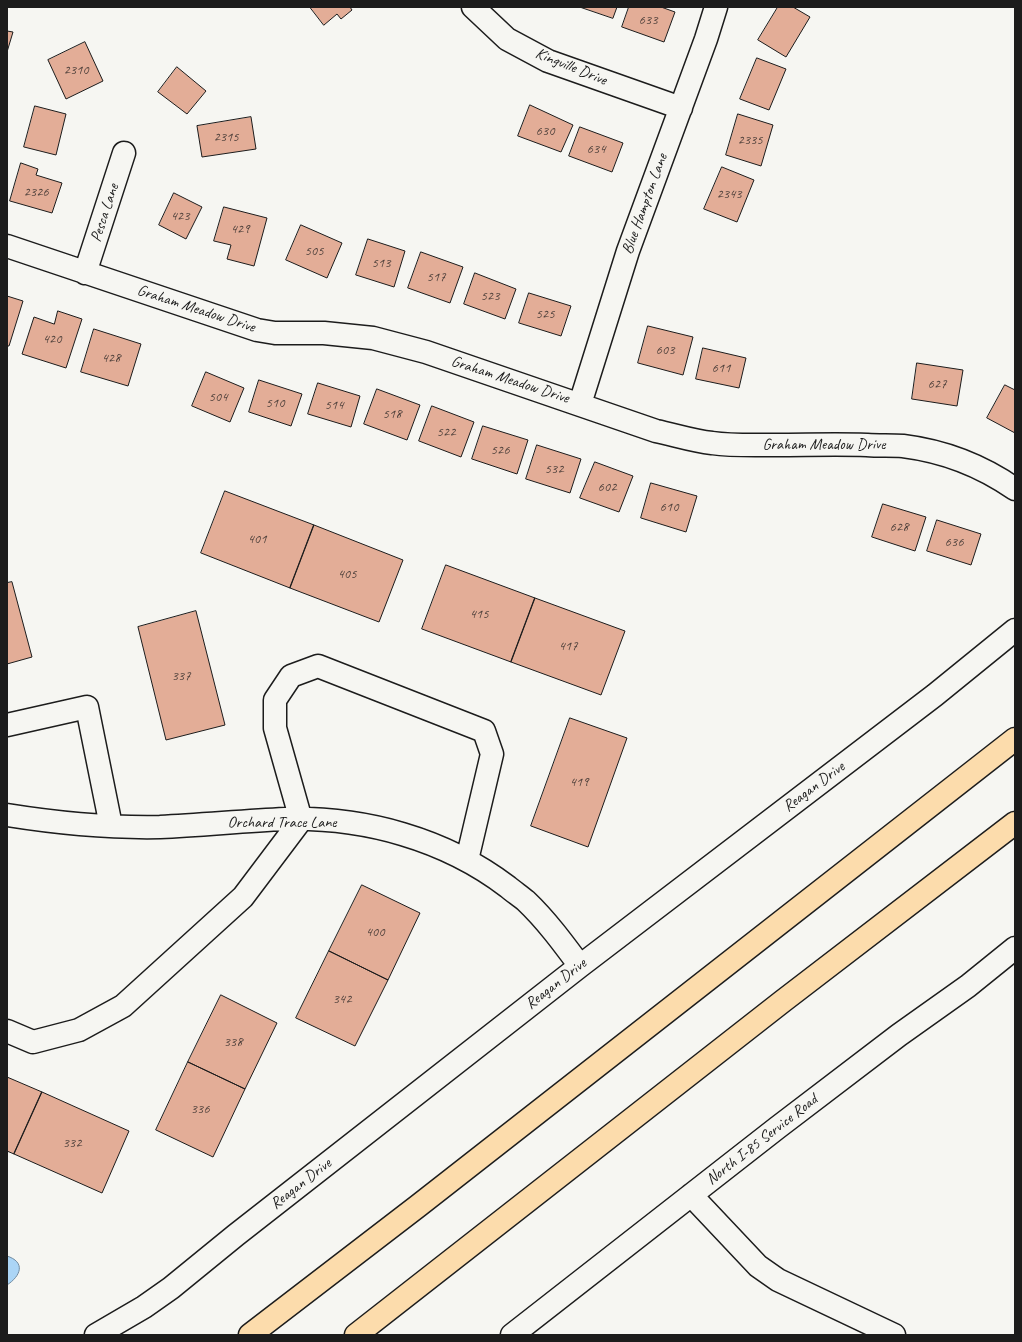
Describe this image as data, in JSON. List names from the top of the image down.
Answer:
{
  "streets": {
    "street": [
      "Kingville Drive",
      "Blue Hampton Lane",
      "Pesca Lane",
      "Graham Meadow Drive",
      "Reagan Drive",
      "Orchard Trace Lane",
      "North I-85 Service Road"
    ]
  },
  "crossings": [
    ["Kingville Drive", "Blue Hampton Lane"],
    ["Blue Hampton Lane", "Graham Meadow Drive"],
    ["Pesca Lane", "Graham Meadow Drive"],
    ["Reagan Drive", "Orchard Trace Lane"]
  ],
  "house_numbers": [
    "633",
    "2310",
    "630",
    "2315",
    "2335",
    "634",
    "2326",
    "2343",
    "423",
    "429",
    "505",
    "513",
    "517",
    "523",
    "525",
    "420",
    "603",
    "428",
    "611",
    "627",
    "504",
    "510",
    "514",
    "518",
    "522",
    "526",
    "532",
    "602",
    "610",
    "628",
    "401",
    "636",
    "405",
    "415",
    "417",
    "337",
    "419",
    "400",
    "342",
    "338",
    "336",
    "332"
  ]
}
